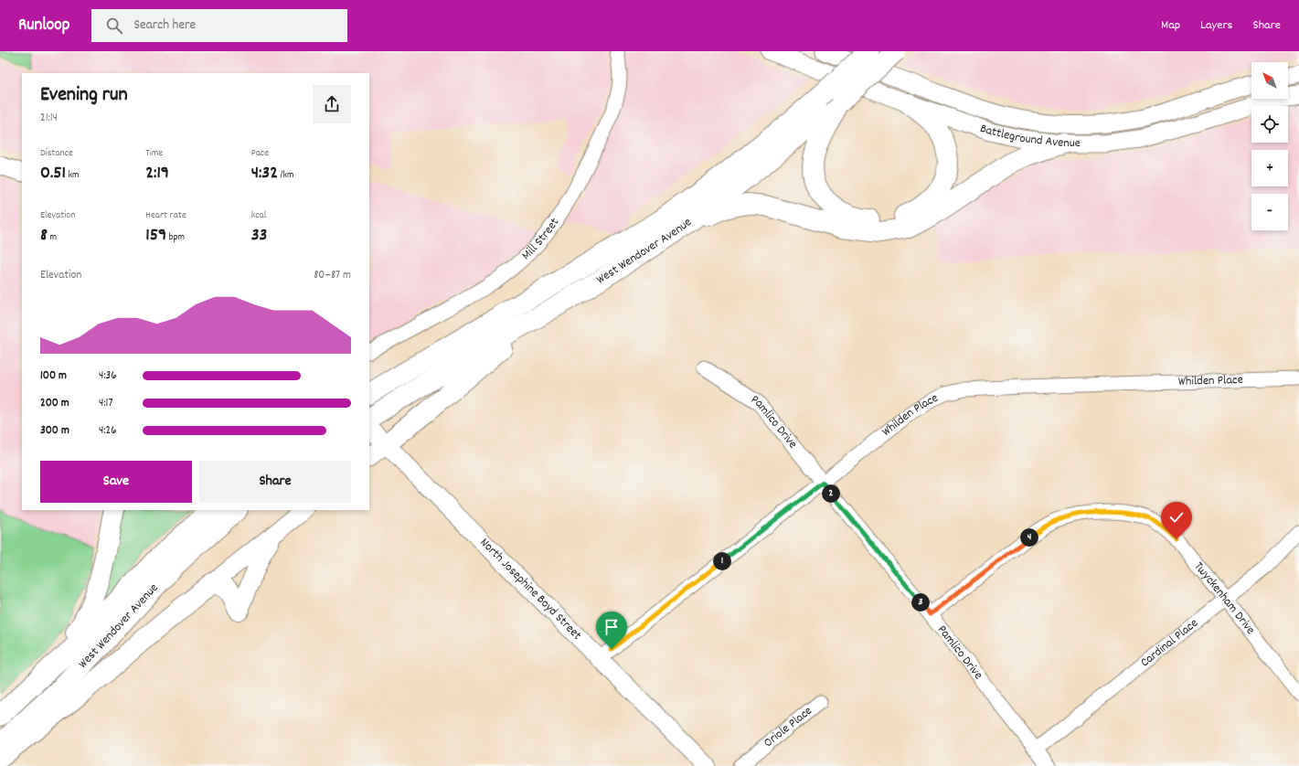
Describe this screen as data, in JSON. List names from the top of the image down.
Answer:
{
  "streets": {
    "highway": ["West Wendover Avenue"],
    "main road": ["Battleground Avenue", "North Josephine Boyd Street"],
    "street": [
      "Mill Street",
      "Whilden Place",
      "Pamlico Drive",
      "Twyckenham Drive",
      "Cardinal Place",
      "Oriole Place"
    ]
  },
  "crossings": [
    ["West Wendover Avenue", "North Josephine Boyd Street"],
    ["Whilden Place", "Pamlico Drive"],
    ["Whilden Place", "North Josephine Boyd Street"],
    ["Pamlico Drive", "Twyckenham Drive"],
    ["Pamlico Drive", "Cardinal Place"],
    ["Twyckenham Drive", "Cardinal Place"]
  ],
  "north": "top left",
  "page": {
    "header": "Runloop",
    "search": "Search here",
    "nav": ["Map", "Layers", "Share"],
    "map_buttons": ["+", "−"],
    "heading": ["Evening run", "21:14"],
    "stats": [
      ["Distance", "0.51 km"],
      ["Time", "2:19"],
      ["Pace", "4:32 /km"],
      ["Elevation", "8 m"],
      ["Heart rate", "159 bpm"],
      ["kcal", "33"]
    ],
    "chart": ["Elevation", "80–87 m"],
    "list": [
      {
        "name": "100 m",
        "note": "4:36"
      },
      {
        "name": "200 m",
        "note": "4:17"
      },
      {
        "name": "300 m",
        "note": "4:26"
      }
    ],
    "buttons": ["Save", "Share"],
    "pins": [
      "2",
      "4",
      "1",
      "3"
    ]
  }
}
